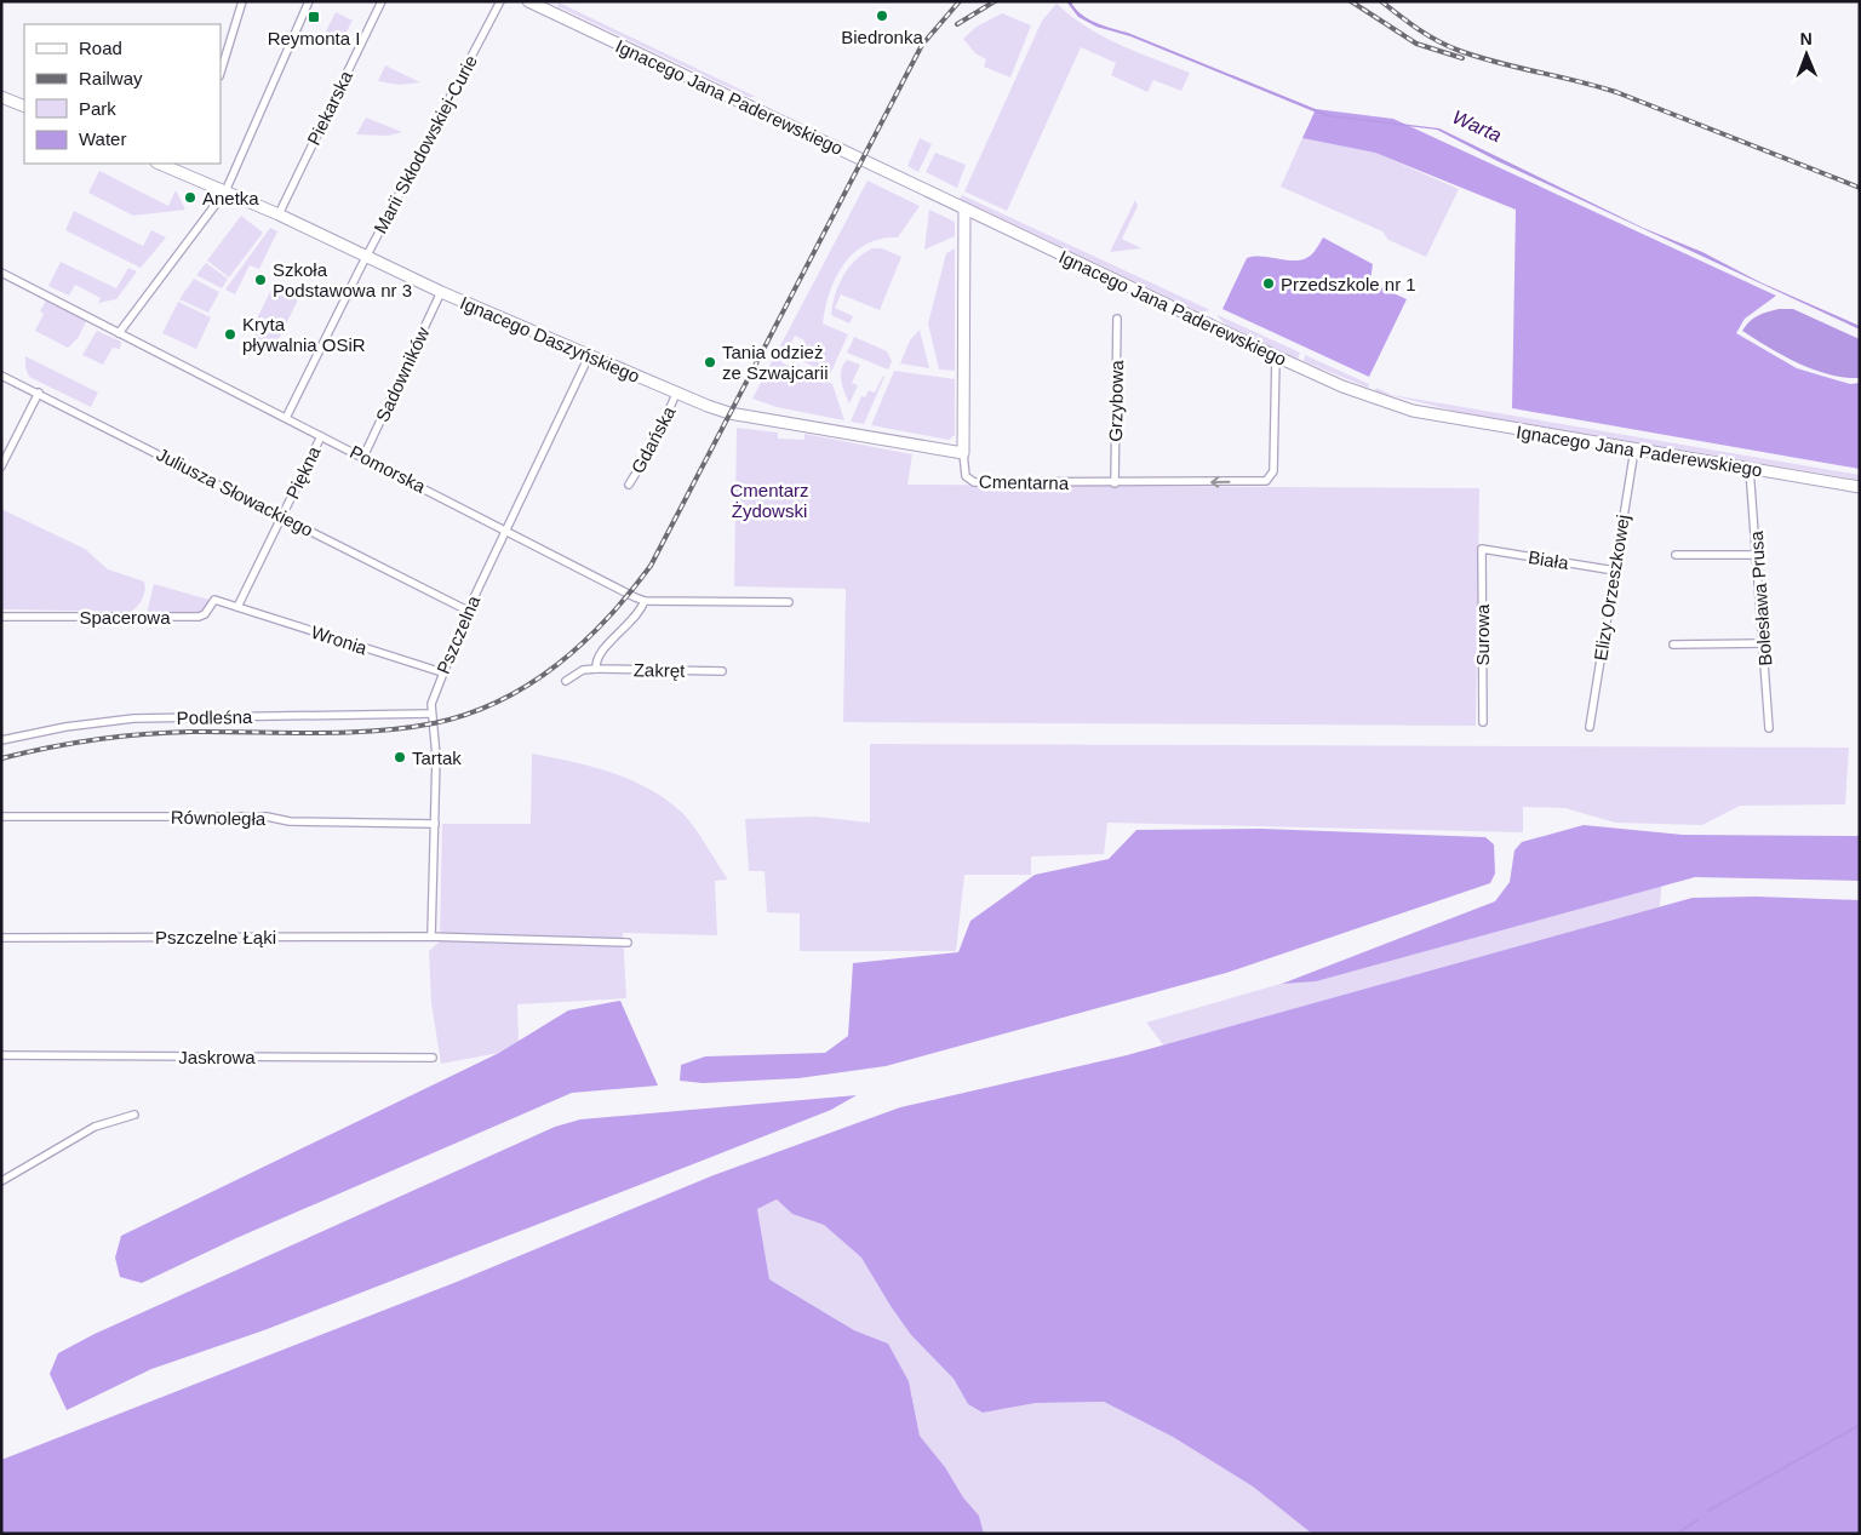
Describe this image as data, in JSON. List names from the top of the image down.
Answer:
{
  "streets": {
    "main road": ["Ignacego Jana Paderewskiego", "Ignacego Daszyńskiego", "Cmentarna"],
    "street": [
      "Piekarska",
      "Marii Skłodowskiej-Curie",
      "Sadowników",
      "Grzybowa",
      "Gdańska",
      "Pomorska",
      "Piękna",
      "Juliusza Słowackiego",
      "Biała",
      "Elizy Orzeszkowej",
      "Bolesława Prusa",
      "Spacerowa",
      "Pszczelna",
      "Surowa",
      "Wronia",
      "Zakręt",
      "Podleśna",
      "Równoległa",
      "Pszczelne Łąki",
      "Jaskrowa"
    ]
  },
  "crossings": [
    ["Ignacego Jana Paderewskiego", "Cmentarna"],
    ["Ignacego Jana Paderewskiego", "Elizy Orzeszkowej"],
    ["Ignacego Jana Paderewskiego", "Bolesława Prusa"],
    ["Piekarska", "Ignacego Daszyńskiego"],
    ["Marii Skłodowskiej-Curie", "Ignacego Daszyńskiego"],
    ["Marii Skłodowskiej-Curie", "Pomorska"],
    ["Ignacego Daszyńskiego", "Sadowników"],
    ["Ignacego Daszyńskiego", "Gdańska"],
    ["Ignacego Daszyńskiego", "Cmentarna"],
    ["Ignacego Daszyńskiego", "Pszczelna"],
    ["Sadowników", "Pomorska"],
    ["Grzybowa", "Cmentarna"],
    ["Pomorska", "Piękna"],
    ["Pomorska", "Pszczelna"],
    ["Pomorska", "Zakręt"],
    ["Piękna", "Juliusza Słowackiego"],
    ["Piękna", "Spacerowa"],
    ["Piękna", "Wronia"],
    ["Juliusza Słowackiego", "Pszczelna"],
    ["Biała", "Elizy Orzeszkowej"],
    ["Biała", "Surowa"],
    ["Spacerowa", "Wronia"],
    ["Pszczelna", "Wronia"],
    ["Pszczelna", "Podleśna"],
    ["Pszczelna", "Równoległa"],
    ["Pszczelna", "Pszczelne Łąki"]
  ],
  "water": ["Warta"],
  "parks": ["Cmentarz Żydowski"],
  "places": {
    "other": [
      "Biedronka",
      "Anetka",
      "Szkoła Podstawowa nr 3",
      "Przedszkole nr 1",
      "Kryta pływalnia OSiR",
      "Tania odzież ze Szwajcarii",
      "Tartak"
    ],
    "transit": ["Reymonta I"]
  },
  "legend": [
    "Road",
    "Railway",
    "Park",
    "Water"
  ],
  "north": "top"
}
